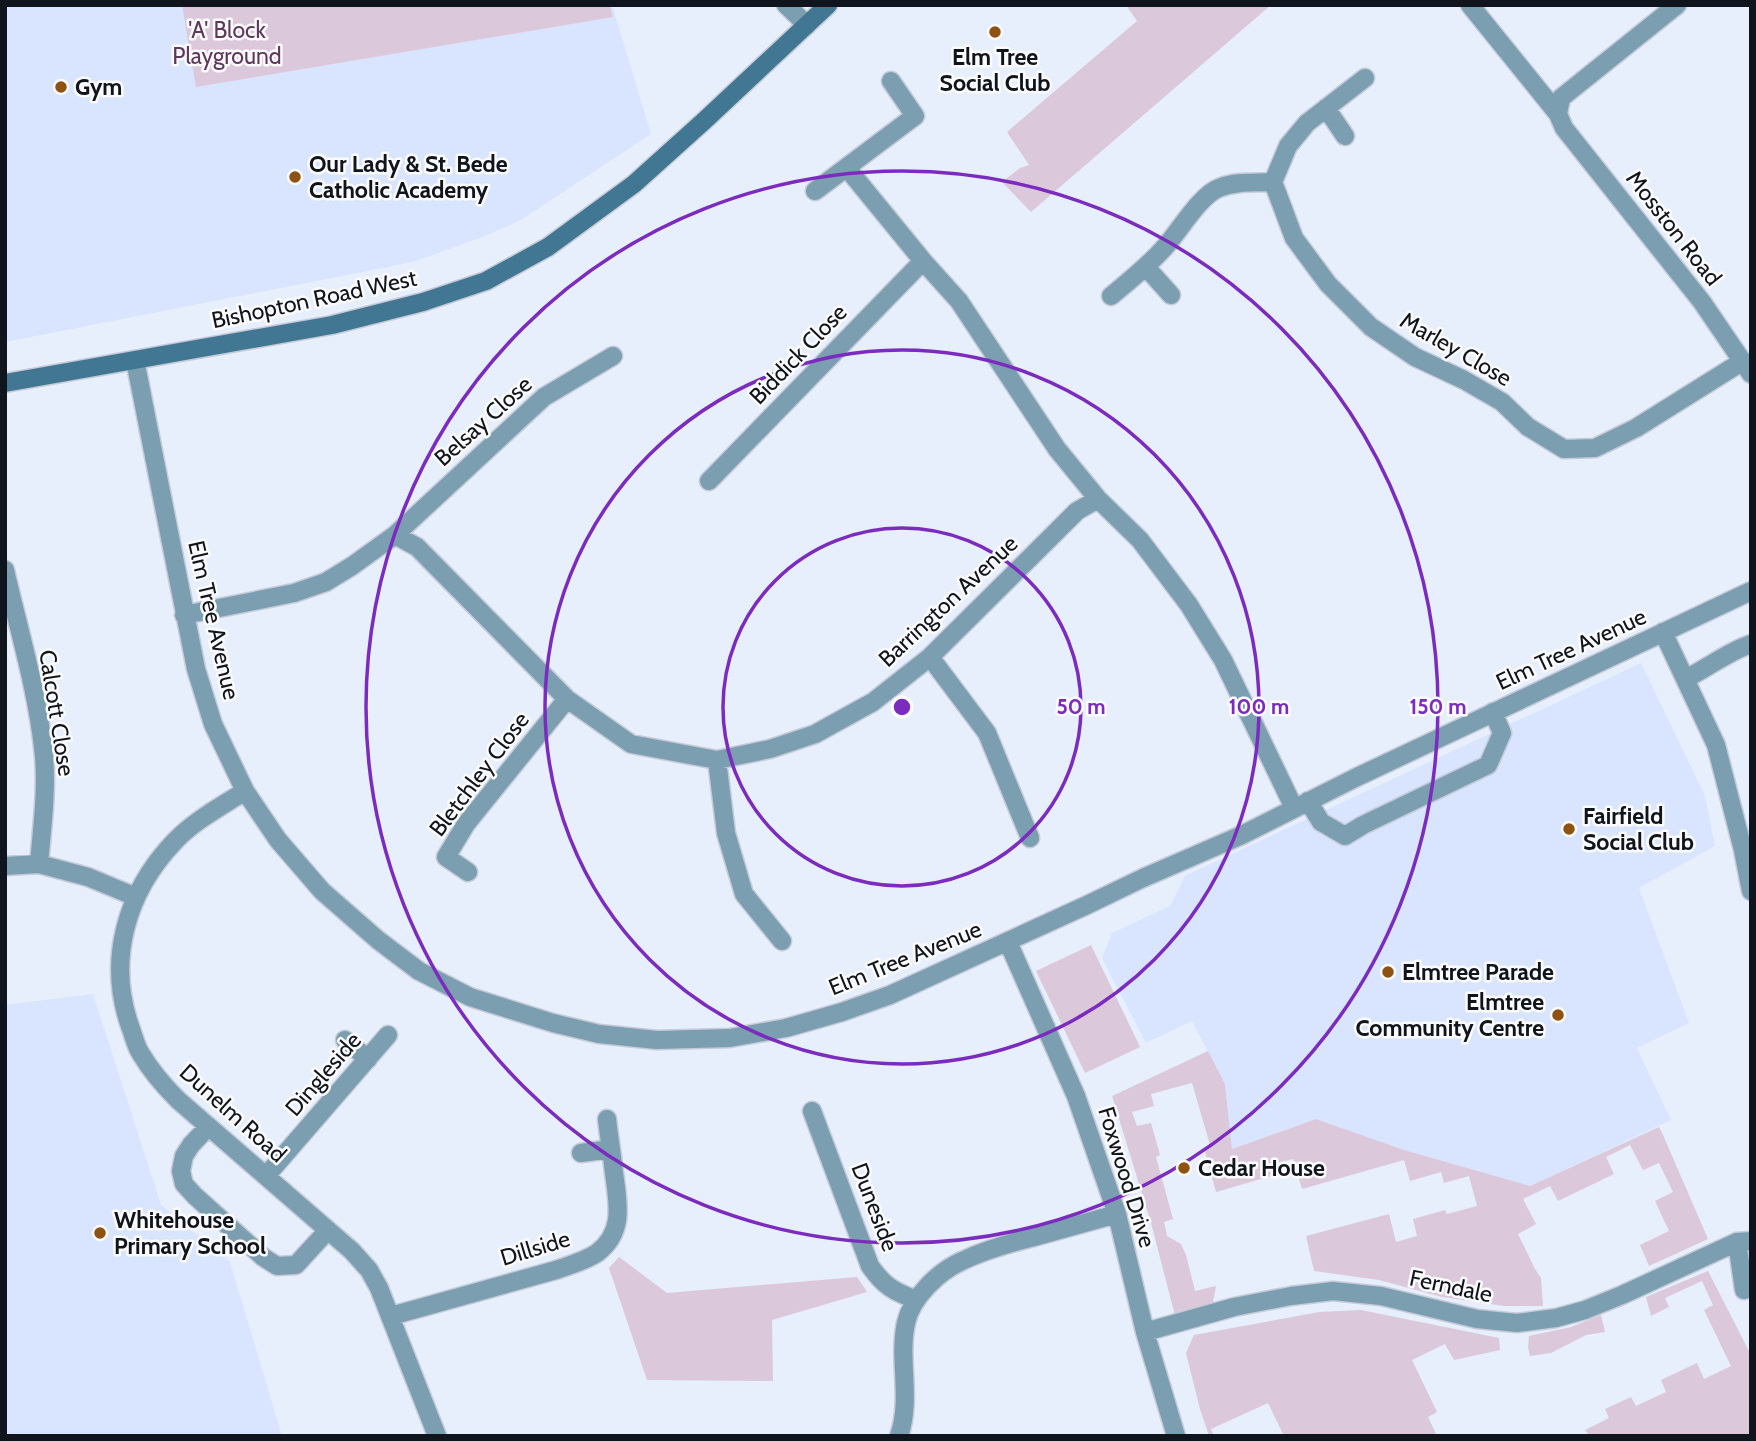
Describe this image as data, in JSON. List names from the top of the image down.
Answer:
{
  "streets": {
    "street": [
      "Mosston Road",
      "Bishopton Road West",
      "Marley Close",
      "Biddick Close",
      "Belsay Close",
      "Barrington Avenue",
      "Elm Tree Avenue",
      "Calcott Close",
      "Bletchley Close",
      "Dingleside",
      "Dunelm Road",
      "Foxwood Drive",
      "Duneside",
      "Dillside",
      "Ferndale"
    ]
  },
  "crossings": [
    ["Mosston Road", "Marley Close"],
    ["Bishopton Road West", "Elm Tree Avenue"],
    ["Belsay Close", "Barrington Avenue"],
    ["Barrington Avenue", "Bletchley Close"],
    ["Elm Tree Avenue", "Dunelm Road"],
    ["Elm Tree Avenue", "Foxwood Drive"],
    ["Dingleside", "Dunelm Road"],
    ["Dunelm Road", "Dillside"],
    ["Foxwood Drive", "Ferndale"]
  ],
  "parks": ["'A' Block Playground"],
  "places": [
    "Elm Tree Social Club",
    "Gym",
    "Our Lady & St. Bede Catholic Academy",
    "Fairfield Social Club",
    "Elmtree Parade",
    "Elmtree Community Centre",
    "Cedar House",
    "Whitehouse Primary School"
  ],
  "rings": ["50 m", "100 m", "150 m"]
}
